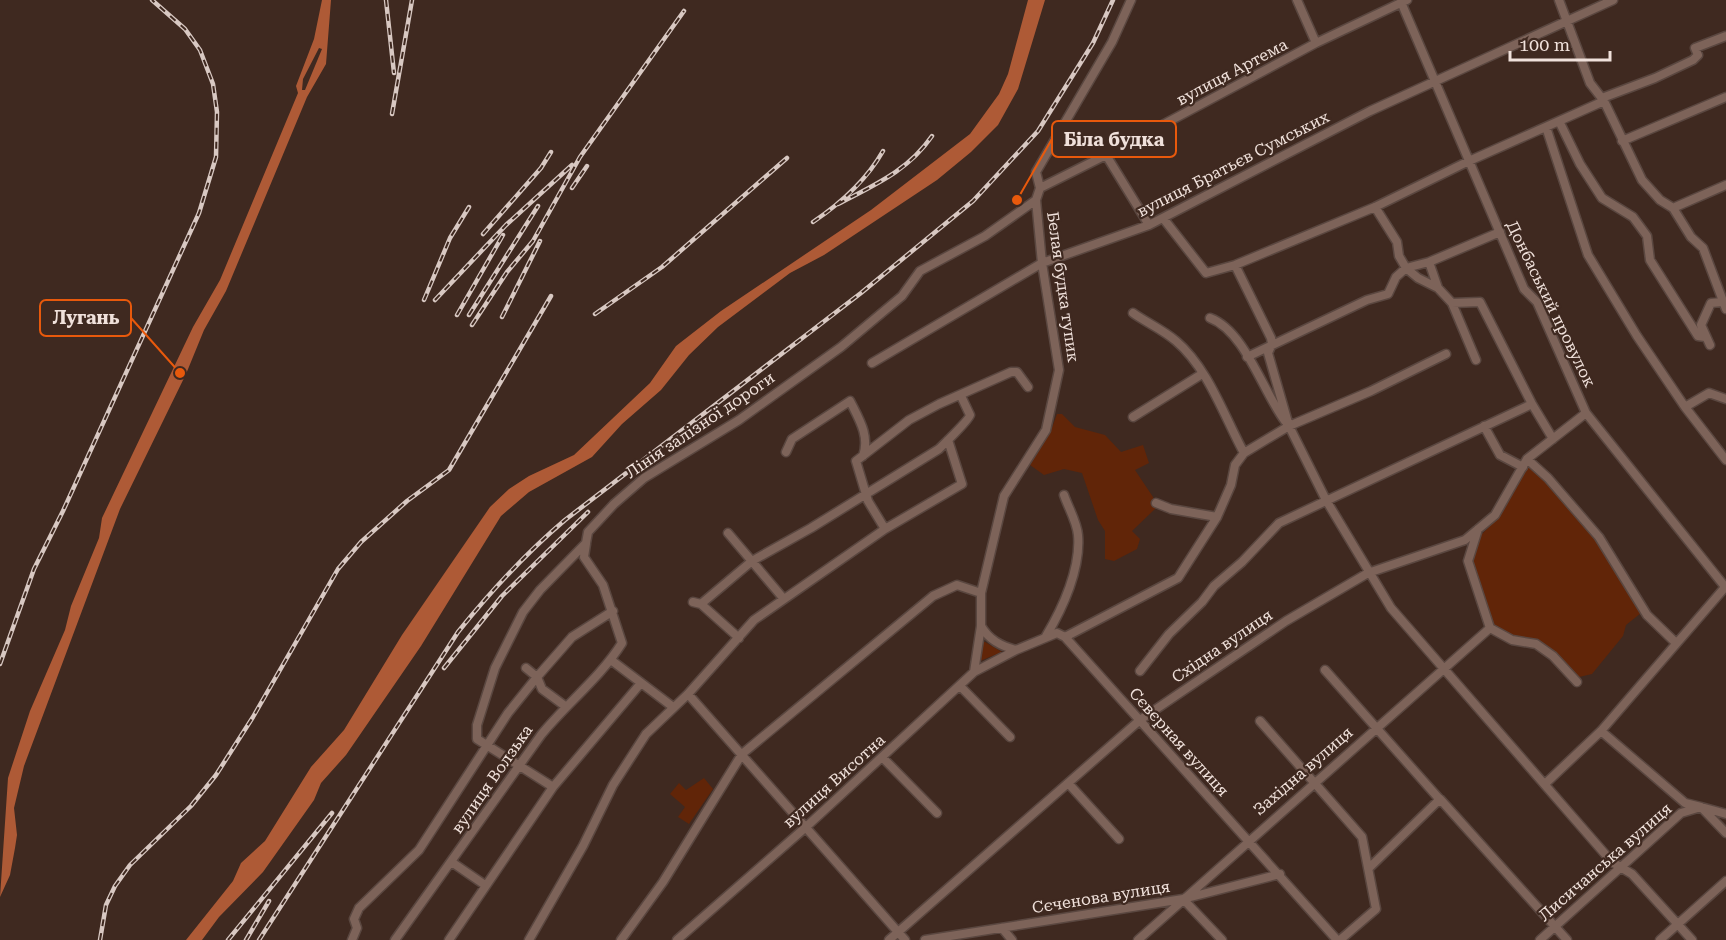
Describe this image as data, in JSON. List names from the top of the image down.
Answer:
{
  "streets": {
    "street": [
      "вулиця Артема",
      "вулиця Братьєв Сумських",
      "Белая будка тупик",
      "Донбаський провулок",
      "Лінія залізної дороги",
      "Східна вулиця",
      "Сєвєрная вулиця",
      "Західна вулиця",
      "вулиця Волзька",
      "вулиця Висотна",
      "Лисичанська вулиця",
      "Сєченова вулиця"
    ]
  },
  "crossings": [
    ["вулиця Артема", "Белая будка тупик"],
    ["вулиця Артема", "Донбаський провулок"],
    ["вулиця Братьєв Сумських", "Белая будка тупик"],
    ["вулиця Братьєв Сумських", "Донбаський провулок"],
    ["Белая будка тупик", "Лінія залізної дороги"],
    ["Донбаський провулок", "Східна вулиця"],
    ["Східна вулиця", "Сєвєрная вулиця"],
    ["Сєвєрная вулиця", "Західна вулиця"],
    ["Сєвєрная вулиця", "Сєченова вулиця"],
    ["Західна вулиця", "Сєченова вулиця"]
  ],
  "places": ["Біла будка", "Лугань"],
  "scale_bar": "100 m"
}
